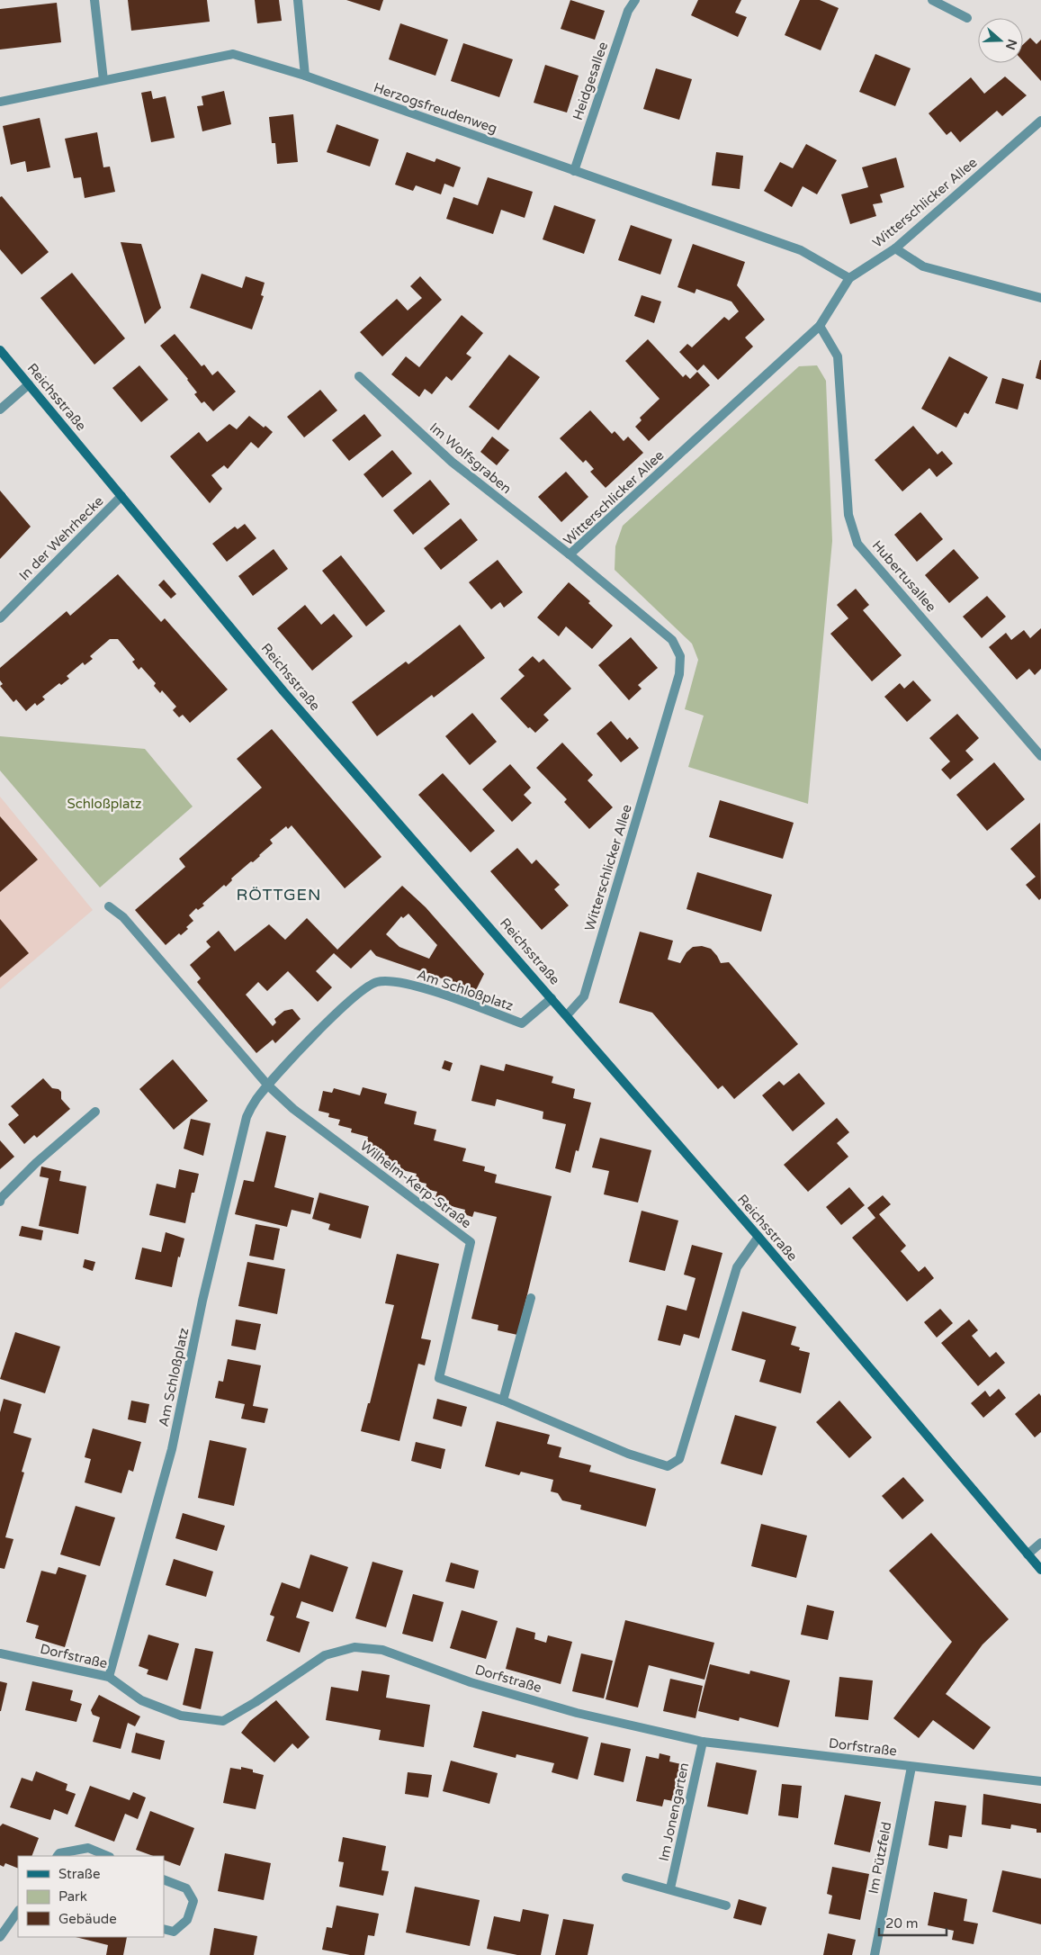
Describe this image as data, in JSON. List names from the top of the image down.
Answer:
{
  "streets": {
    "main road": ["Reichsstraße"],
    "street": [
      "Heidgesallee",
      "Herzogsfreudenweg",
      "Witterschlicker Allee",
      "Im Wolfsgraben",
      "In der Wehrhecke",
      "Hubertusallee",
      "Am Schloßplatz",
      "Wilhelm-Kerp-Straße",
      "Dorfstraße",
      "Im Jonengarten",
      "Im Pützfeld"
    ]
  },
  "crossings": [
    ["Heidgesallee", "Herzogsfreudenweg"],
    ["Herzogsfreudenweg", "Witterschlicker Allee"],
    ["Witterschlicker Allee", "Reichsstraße"],
    ["Witterschlicker Allee", "Im Wolfsgraben"],
    ["Witterschlicker Allee", "Hubertusallee"],
    ["Reichsstraße", "In der Wehrhecke"],
    ["Reichsstraße", "Am Schloßplatz"],
    ["Reichsstraße", "Wilhelm-Kerp-Straße"],
    ["Am Schloßplatz", "Wilhelm-Kerp-Straße"],
    ["Am Schloßplatz", "Dorfstraße"],
    ["Dorfstraße", "Im Jonengarten"],
    ["Dorfstraße", "Im Pützfeld"]
  ],
  "districts": ["RÖTTGEN"],
  "parks": ["Schloßplatz"],
  "legend": ["Straße", "Park", "Gebäude"],
  "scale_bar": "20 m",
  "north": "right"
}
